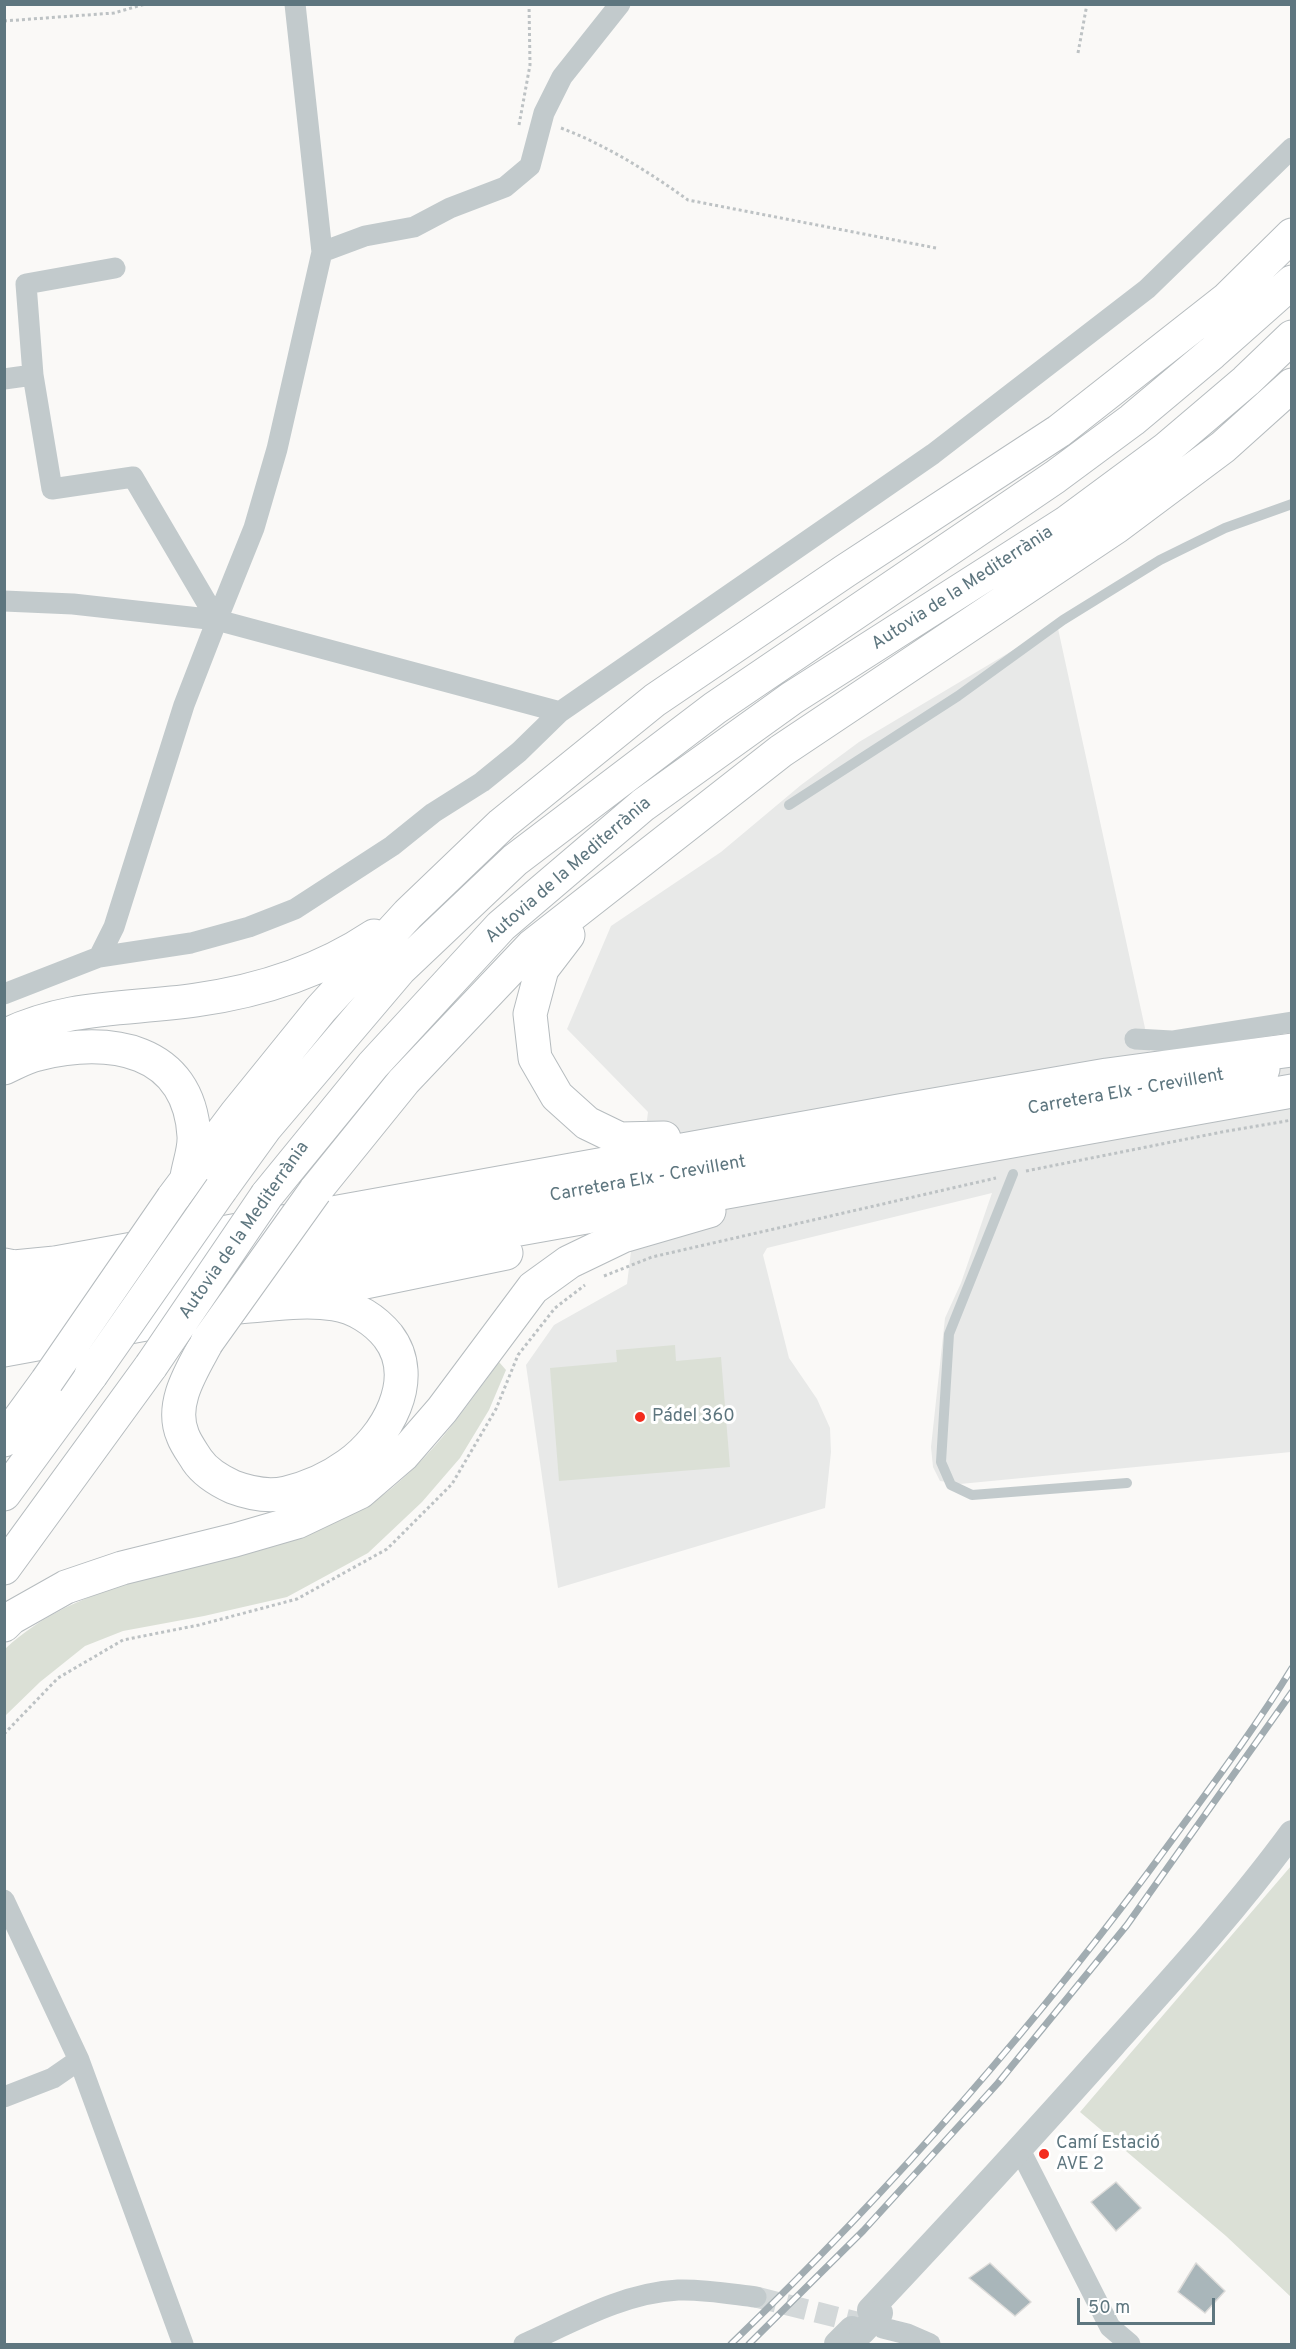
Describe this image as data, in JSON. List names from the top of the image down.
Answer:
{
  "streets": {
    "highway": ["Autovia de la Mediterrània", "Carretera Elx - Crevillent"]
  },
  "places": ["Pádel 360", "Camí Estació AVE 2"],
  "scale_bar": "50 m"
}
